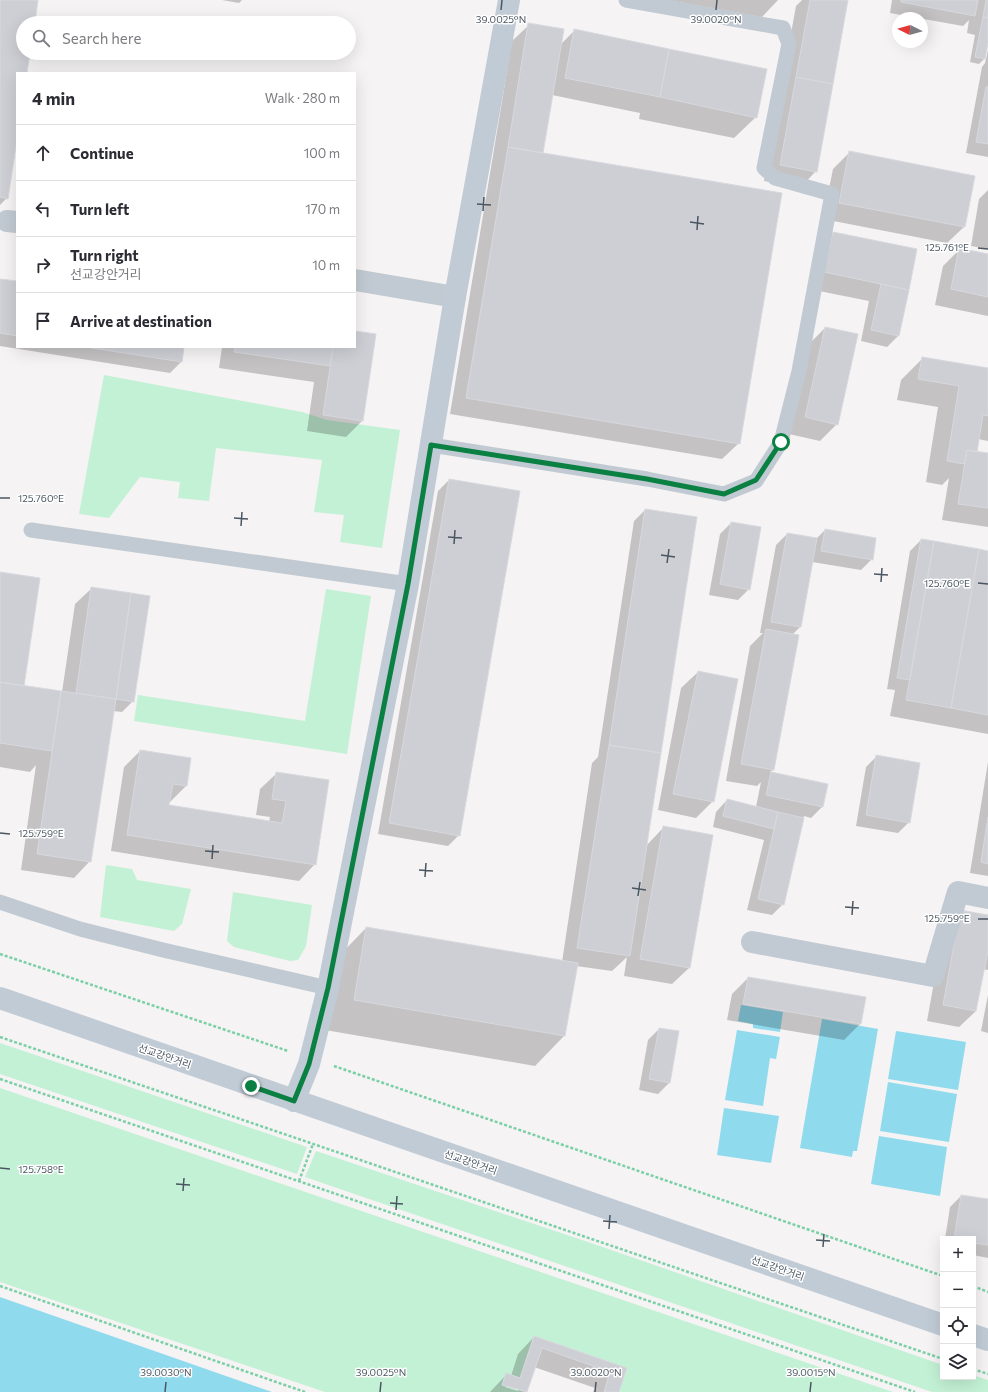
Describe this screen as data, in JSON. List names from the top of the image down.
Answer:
{
  "streets": {
    "street": ["선교강안거리"]
  },
  "north": "left",
  "page": {
    "search": "Search here",
    "heading": ["4 min", "Walk · 280 m"],
    "list": [
      ["Continue", "100 m"],
      ["Turn left", "170 m"],
      ["Turn right", "선교강안거리", "10 m"],
      "Arrive at destination"
    ],
    "map_buttons": ["+", "−"]
  },
  "coordinates": [
    "39.0025°N",
    "39.0020°N",
    "125.761°E",
    "125.760°E",
    "125.759°E",
    "125.758°E",
    "39.0030°N",
    "39.0015°N"
  ]
}
